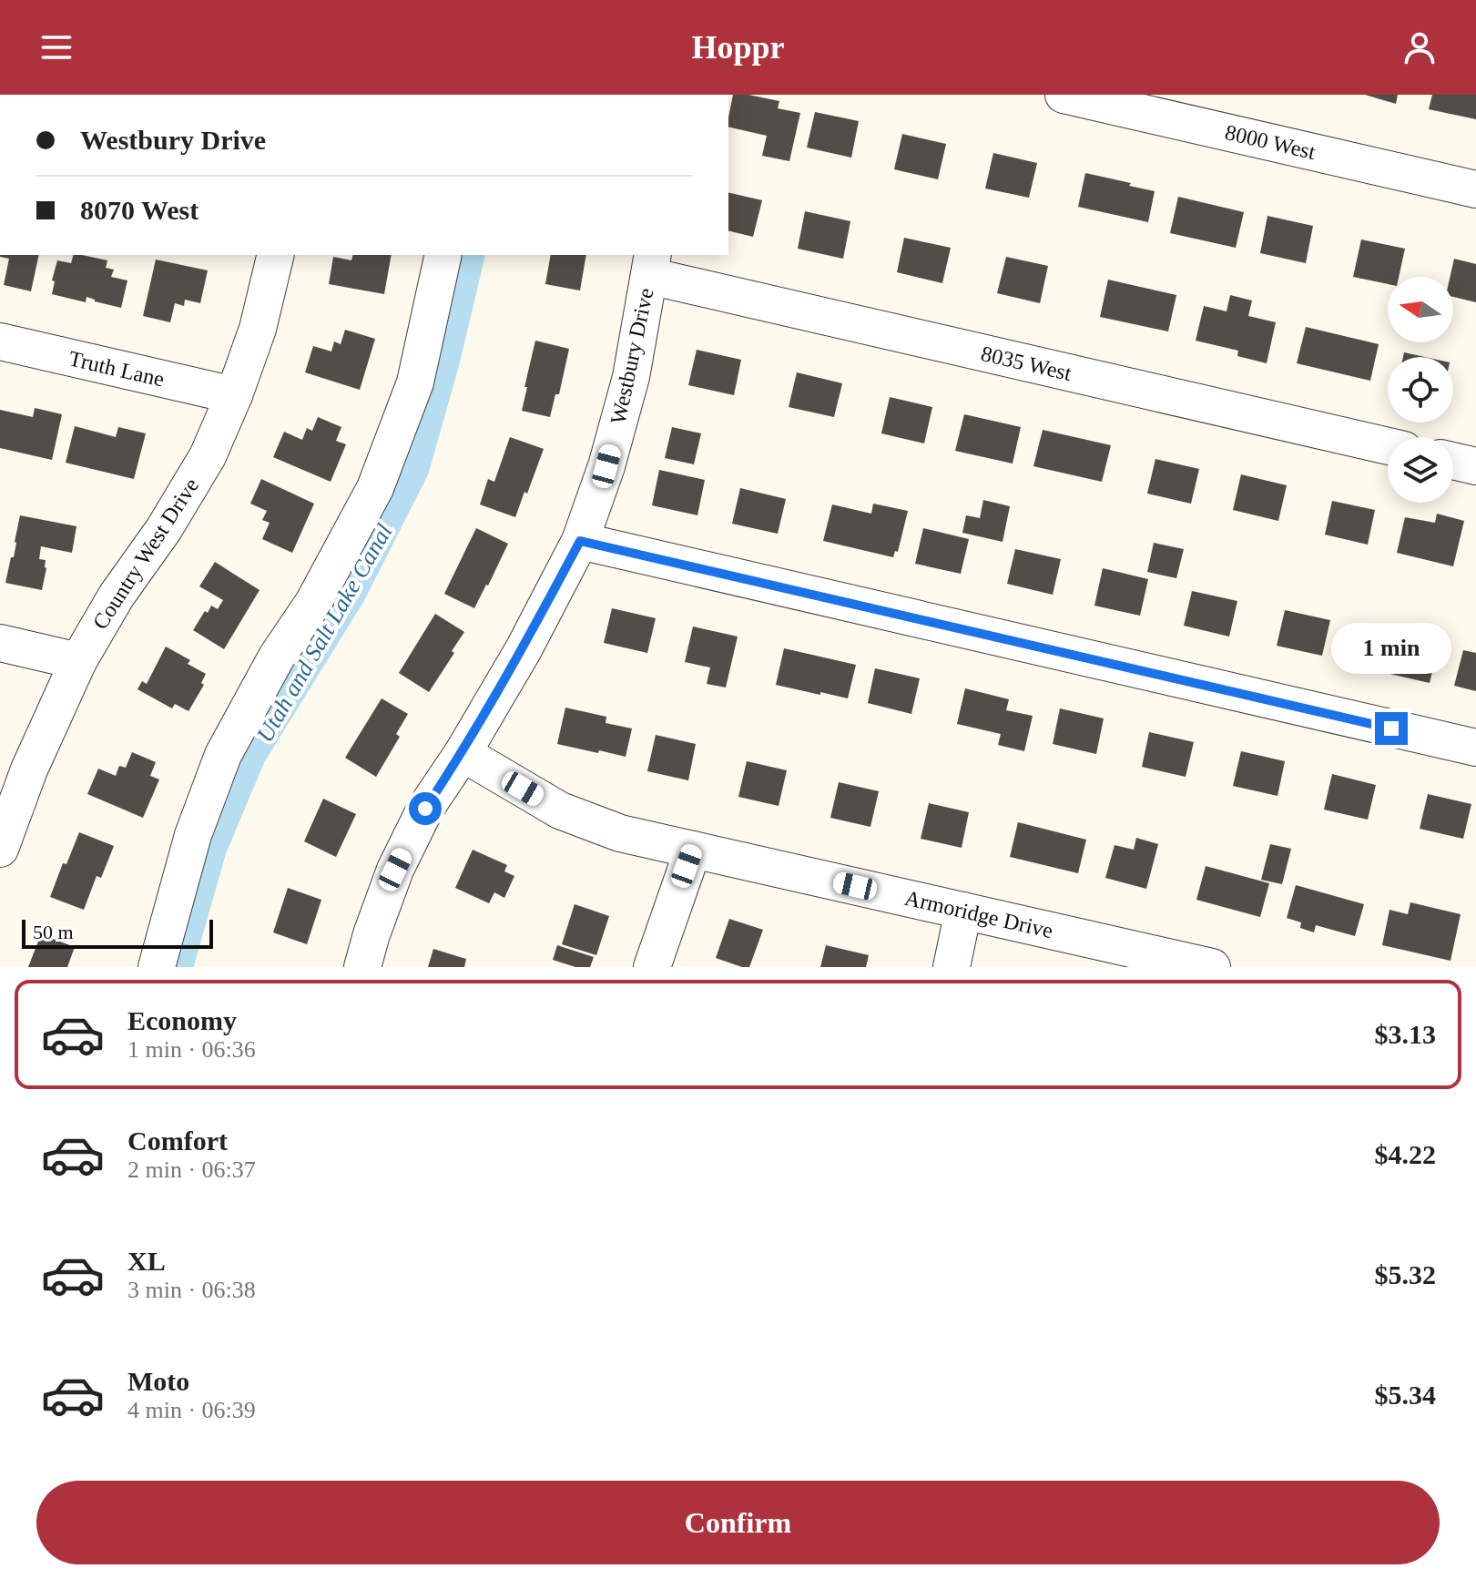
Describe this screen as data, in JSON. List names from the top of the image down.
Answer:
{
  "streets": {
    "street": [
      "8000 West",
      "Westbury Drive",
      "8035 West",
      "Truth Lane",
      "Country West Drive",
      "Armoridge Drive"
    ]
  },
  "crossings": [
    ["Westbury Drive", "8035 West"],
    ["Westbury Drive", "Armoridge Drive"],
    ["Truth Lane", "Country West Drive"]
  ],
  "water": ["Utah and Salt Lake Canal"],
  "scale_bar": "50 m",
  "north": "left",
  "page": {
    "header": "Hoppr",
    "banner": ["Westbury Drive", "8070 West"],
    "bubble": "1 min",
    "scale": "50 m",
    "list": [
      {
        "name": "Economy",
        "note": "1 min · 06:36",
        "value": "$3.13"
      },
      {
        "name": "Comfort",
        "note": "2 min · 06:37",
        "value": "$4.22"
      },
      {
        "name": "XL",
        "note": "3 min · 06:38",
        "value": "$5.32"
      },
      {
        "name": "Moto",
        "note": "4 min · 06:39",
        "value": "$5.34"
      }
    ],
    "buttons": "Confirm"
  }
}
